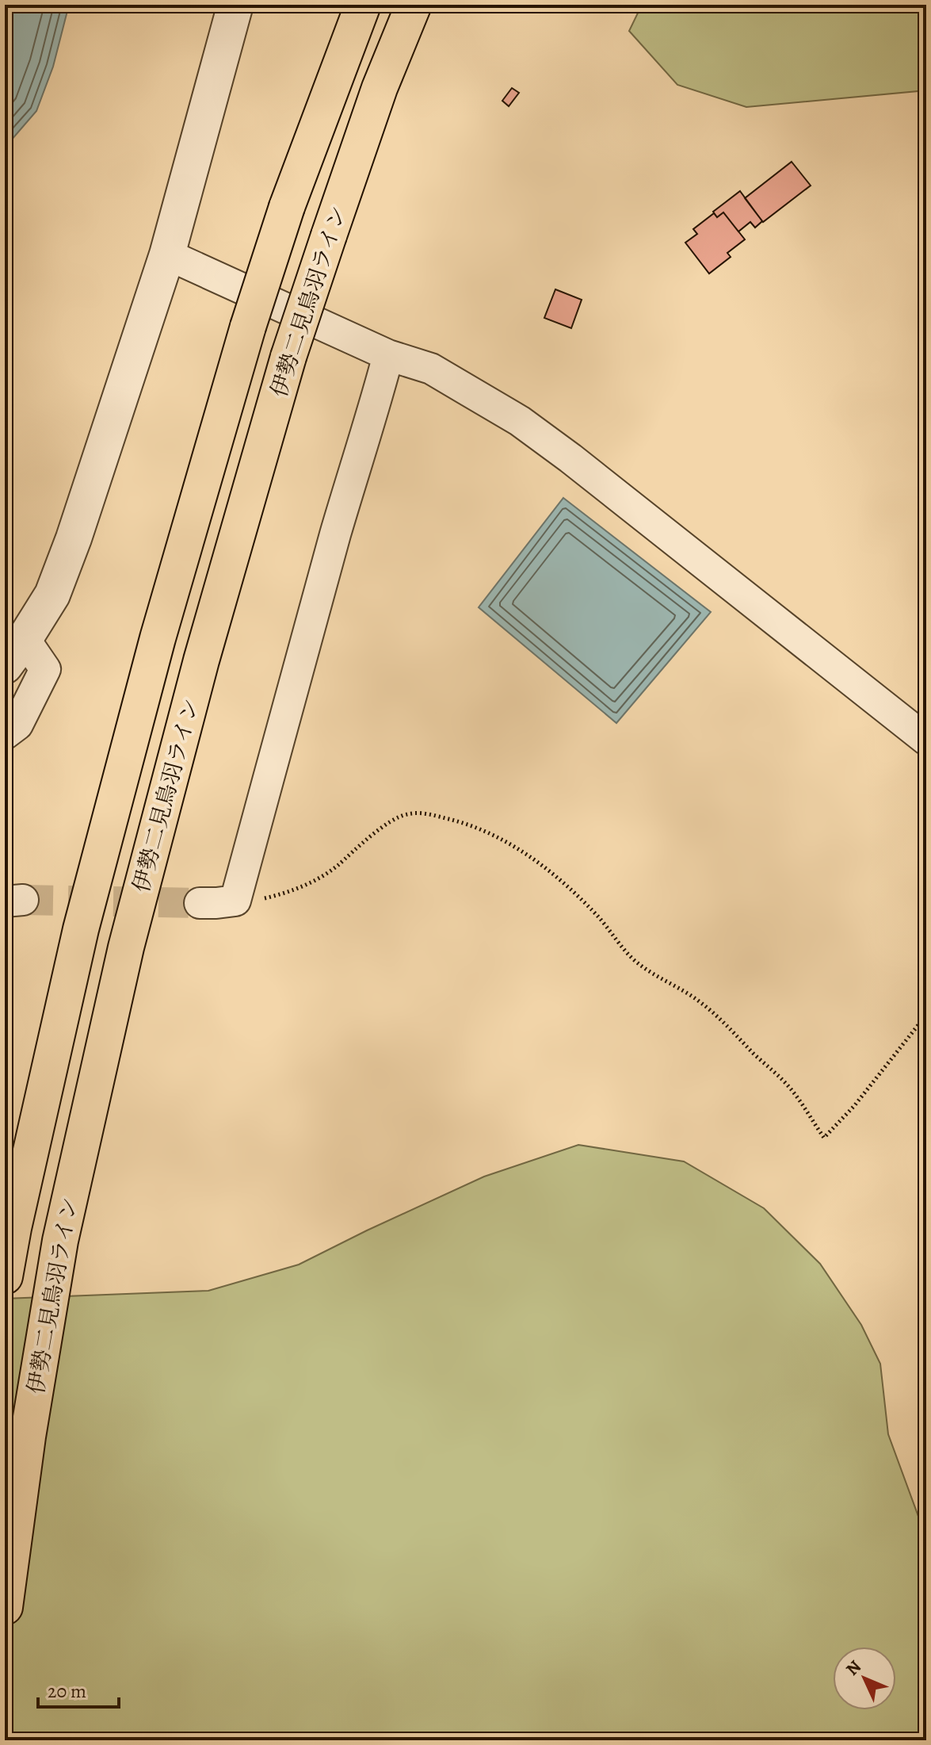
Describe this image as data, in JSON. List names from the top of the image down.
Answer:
{
  "streets": {
    "main road": ["伊勢二見鳥羽ライン"]
  },
  "scale_bar": "20 m",
  "north": "top left"
}
